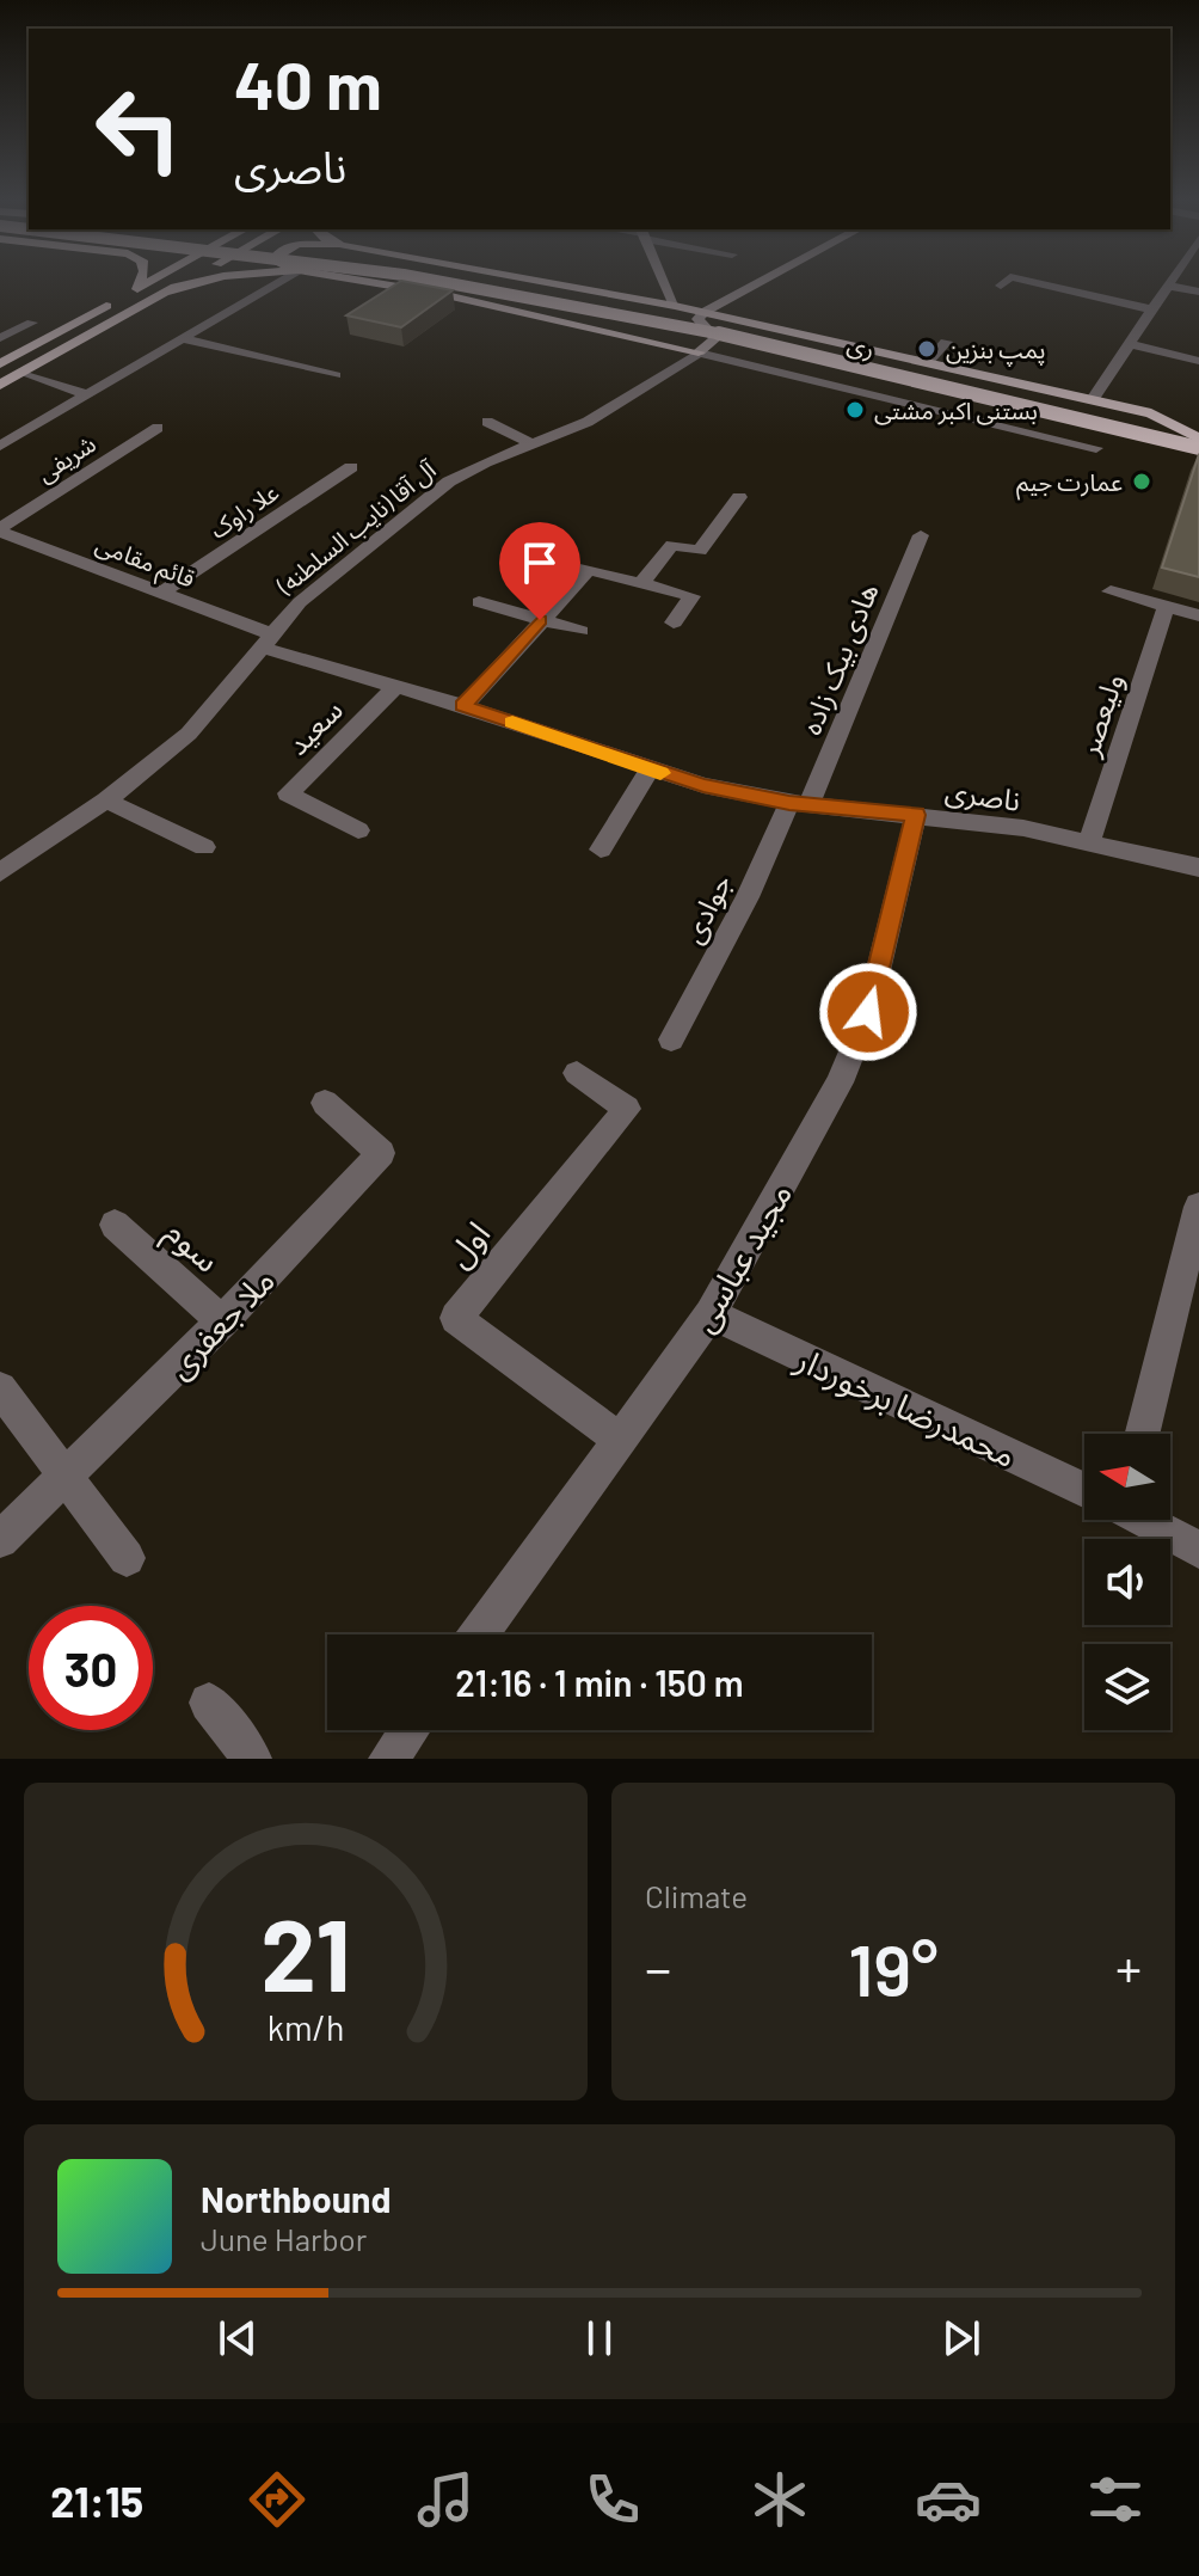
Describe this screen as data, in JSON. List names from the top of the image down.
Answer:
{
  "streets": {
    "main road": ["ری"],
    "street": [
      "شریفی",
      "علا راوک",
      "آل آقا (نایب السلطنه)",
      "قائم مقامی",
      "هادی بیک زاده",
      "ولیعصر",
      "سعید",
      "ناصری",
      "جوادی",
      "اول",
      "سوم",
      "مجید عباسی",
      "ملا جعفری",
      "محمدرضا برخوردار"
    ]
  },
  "crossings": [
    ["شریفی", "قائم مقامی"],
    ["علا راوک", "قائم مقامی"],
    ["آل آقا (نایب السلطنه)", "قائم مقامی"],
    ["آل آقا (نایب السلطنه)", "ناصری"],
    ["قائم مقامی", "ناصری"],
    ["هادی بیک زاده", "ناصری"],
    ["هادی بیک زاده", "جوادی"],
    ["ولیعصر", "ناصری"],
    ["سعید", "ناصری"],
    ["ناصری", "جوادی"],
    ["ناصری", "مجید عباسی"],
    ["اول", "مجید عباسی"],
    ["سوم", "ملا جعفری"],
    ["مجید عباسی", "محمدرضا برخوردار"]
  ],
  "places": ["پمپ بنزین", "بستنی اکبر مشتی", "عمارت جیم"],
  "north": "left",
  "page": {
    "turn": ["40 m", "ناصری"],
    "limit": "30",
    "trip": "21:16 · 1 min · 150 m",
    "tile": "Climate",
    "heat": ["−", "19°", "+"],
    "song": ["Northbound", "June Harbor"],
    "tabs": "21:15",
    "gauge": ["21", "km/h"]
  }
}
